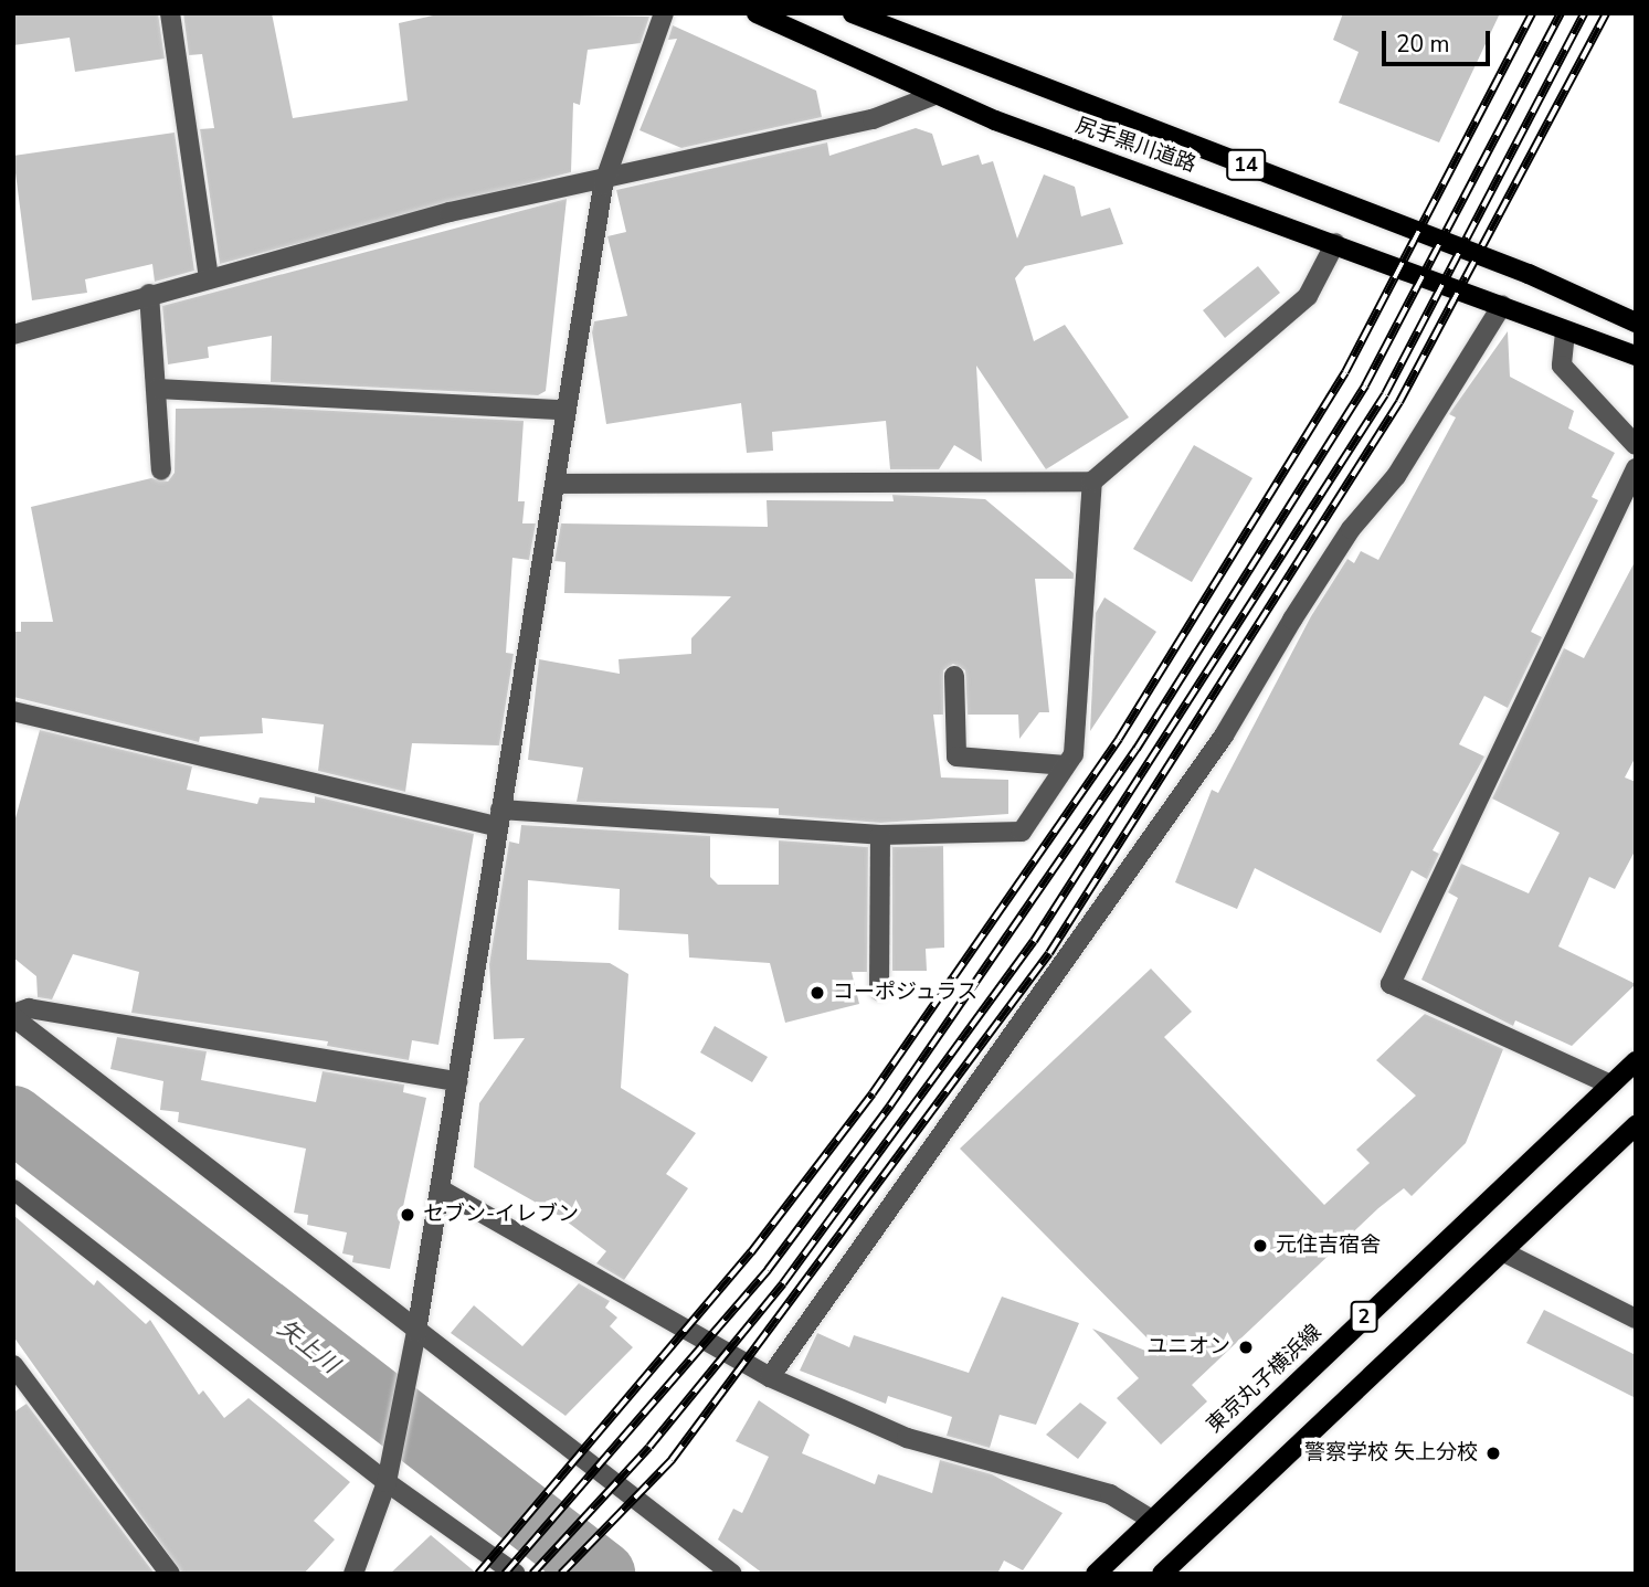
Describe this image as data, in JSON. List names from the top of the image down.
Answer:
{
  "streets": {
    "main road": [
      "尻手黒川道路",
      "14",
      "2",
      "東京丸子横浜線"
    ]
  },
  "water": ["矢上川"],
  "places": [
    "コーポジュラス",
    "セブン-イレブン",
    "元住吉宿舎",
    "ユニオン",
    "警察学校 矢上分校"
  ],
  "scale_bar": "20 m"
}
